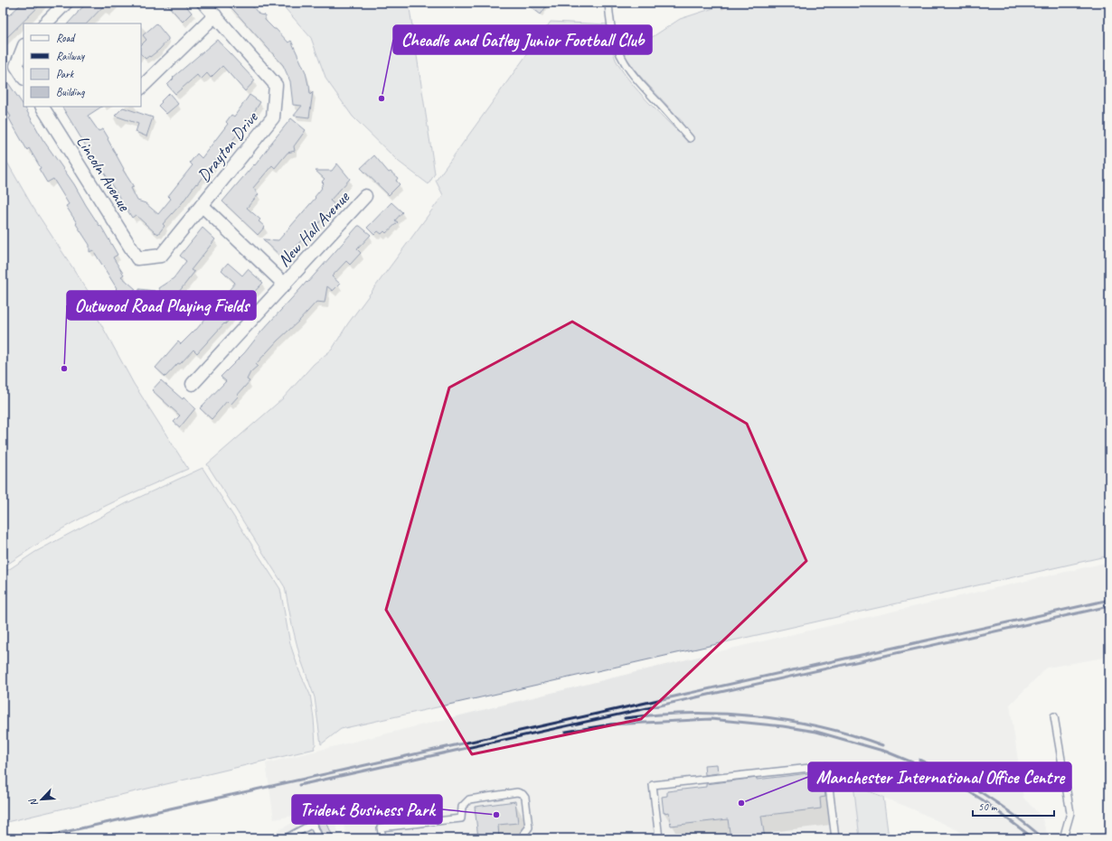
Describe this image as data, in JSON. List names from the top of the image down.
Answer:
{
  "streets": {
    "street": ["Drayton Drive", "Lincoln Avenue", "New Hall Avenue"]
  },
  "crossings": [
    ["Drayton Drive", "Lincoln Avenue"],
    ["Drayton Drive", "New Hall Avenue"]
  ],
  "places": [
    "Cheadle and Gatley Junior Football Club",
    "Outwood Road Playing Fields",
    "Manchester International Office Centre",
    "Trident Business Park"
  ],
  "legend": [
    "Road",
    "Railway",
    "Park",
    "Building"
  ],
  "scale_bar": "50 m",
  "north": "bottom left"
}
